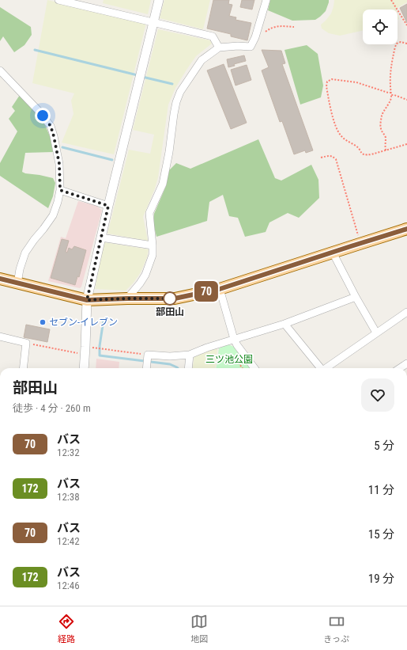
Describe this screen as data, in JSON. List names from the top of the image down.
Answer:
{
  "parks": ["三ツ池公園"],
  "places": ["部田山", "セブン-イレブン"],
  "lines": ["bus line 70"],
  "page": {
    "on_map": "70",
    "heading": ["部田山", "徒歩 · 4 分 · 260 m"],
    "list": [
      {
        "mark": "70",
        "name": "バス",
        "note": "12:32",
        "value": "5 分"
      },
      {
        "mark": "172",
        "name": "バス",
        "note": "12:38",
        "value": "11 分"
      },
      {
        "mark": "70",
        "name": "バス",
        "note": "12:42",
        "value": "15 分"
      },
      {
        "mark": "172",
        "name": "バス",
        "note": "12:46",
        "value": "19 分"
      }
    ],
    "tabs": ["経路", "地図", "きっぷ"]
  }
}
